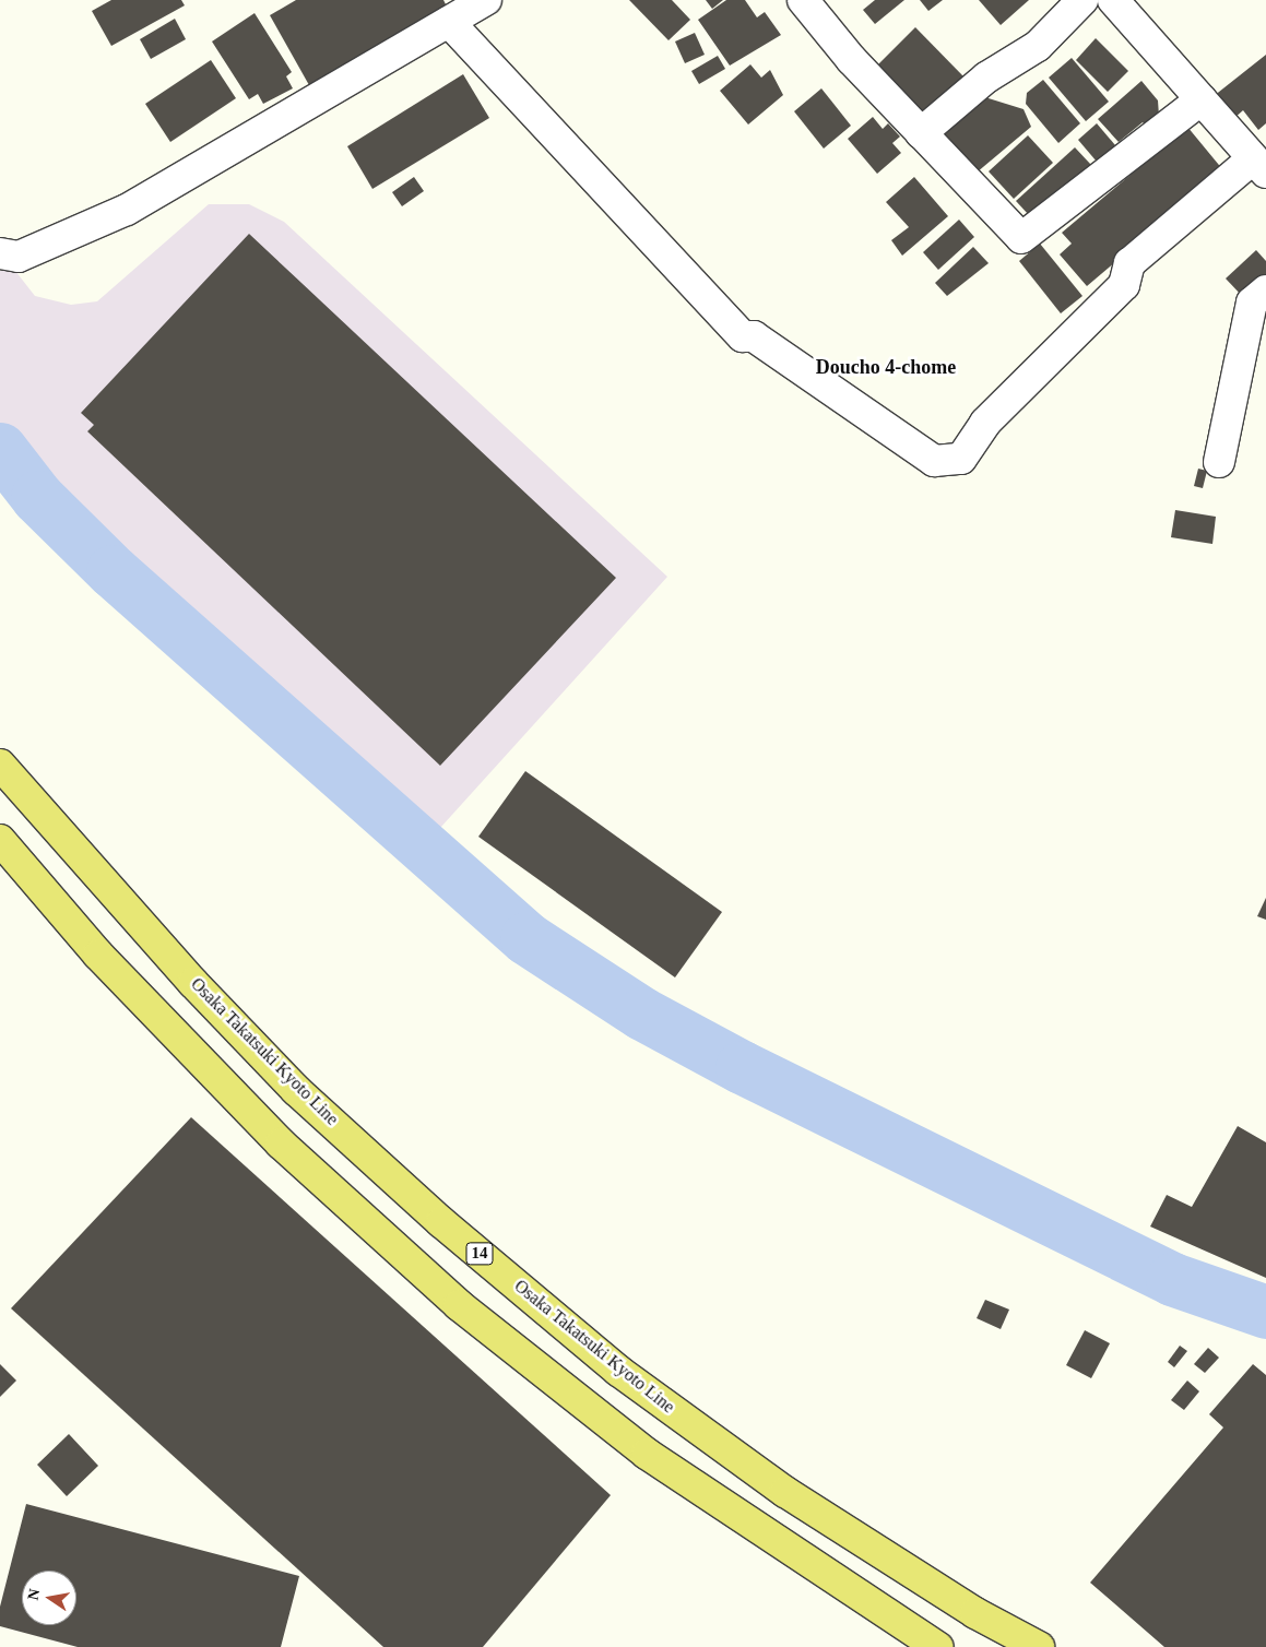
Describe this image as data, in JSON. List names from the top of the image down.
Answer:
{
  "streets": {
    "main road": ["Osaka Takatsuki Kyoto Line", "14"]
  },
  "districts": ["Doucho 4-chome"],
  "north": "left"
}
